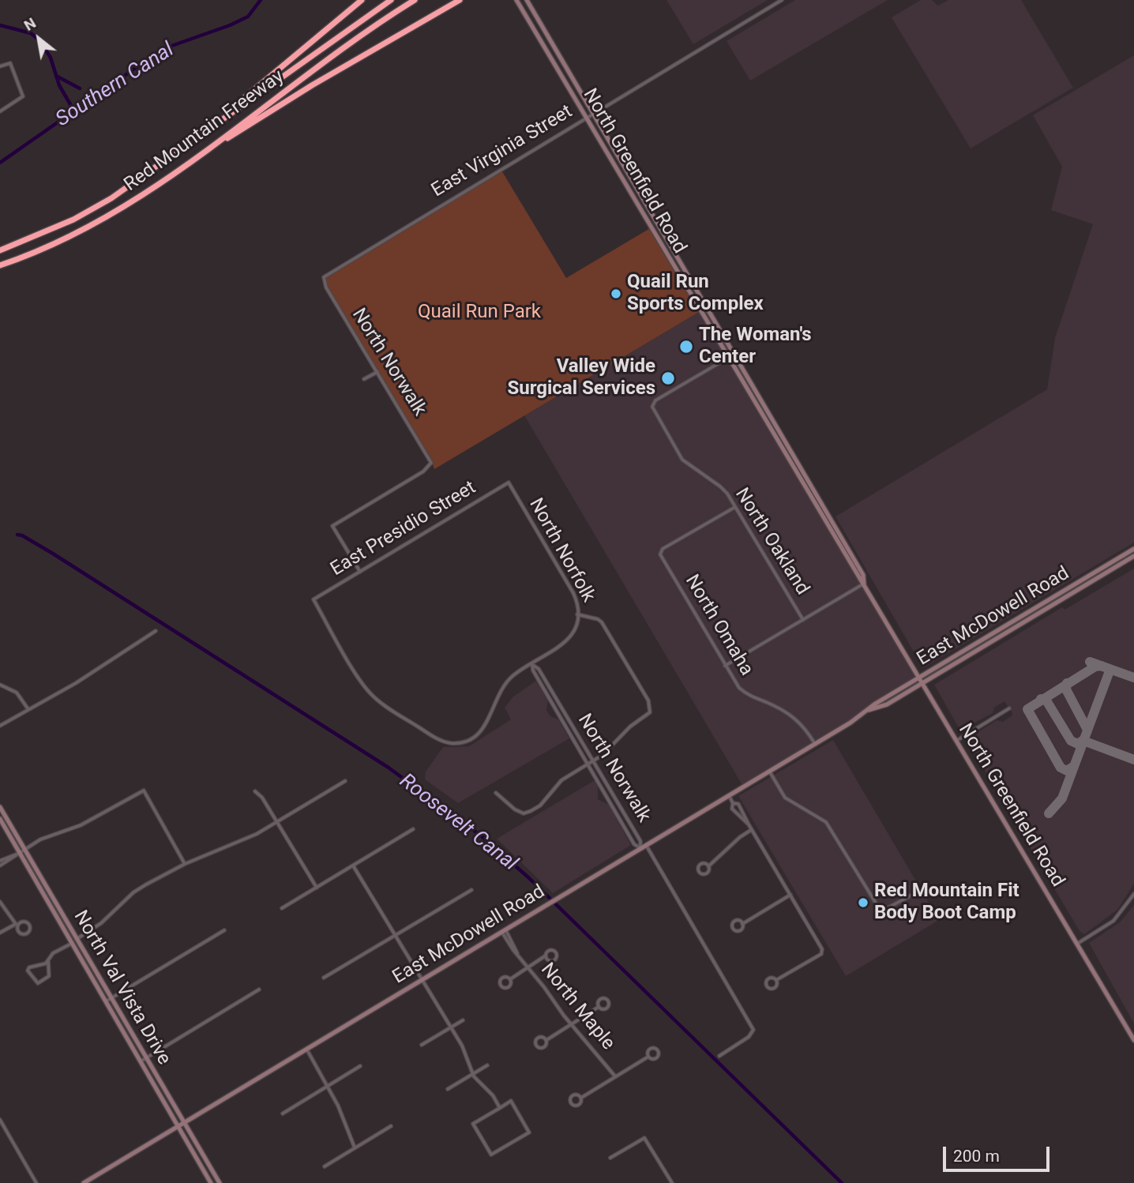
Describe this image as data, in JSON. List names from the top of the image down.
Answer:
{
  "streets": {
    "highway": ["Red Mountain Freeway"],
    "main road": ["North Greenfield Road", "East McDowell Road", "North Val Vista Drive"],
    "street": [
      "East Virginia Street",
      "North Norwalk",
      "East Presidio Street",
      "North Oakland",
      "North Norfolk",
      "North Omaha",
      "North Maple"
    ]
  },
  "crossings": [
    ["East Virginia Street", "North Greenfield Road"],
    ["East Virginia Street", "North Norwalk"],
    ["North Greenfield Road", "North Oakland"],
    ["North Greenfield Road", "East McDowell Road"],
    ["North Norwalk", "East Presidio Street"],
    ["North Norwalk", "North Norfolk"],
    ["North Norwalk", "East McDowell Road"],
    ["East Presidio Street", "North Norfolk"],
    ["North Oakland", "North Omaha"],
    ["East McDowell Road", "North Omaha"],
    ["East McDowell Road", "North Val Vista Drive"],
    ["East McDowell Road", "North Maple"]
  ],
  "water": ["Southern Canal", "Roosevelt Canal"],
  "parks": ["Quail Run Park"],
  "places": [
    "Quail Run Sports Complex",
    "The Woman's Center",
    "Valley Wide Surgical Services",
    "Red Mountain Fit Body Boot Camp"
  ],
  "scale_bar": "200 m",
  "north": "top left"
}
